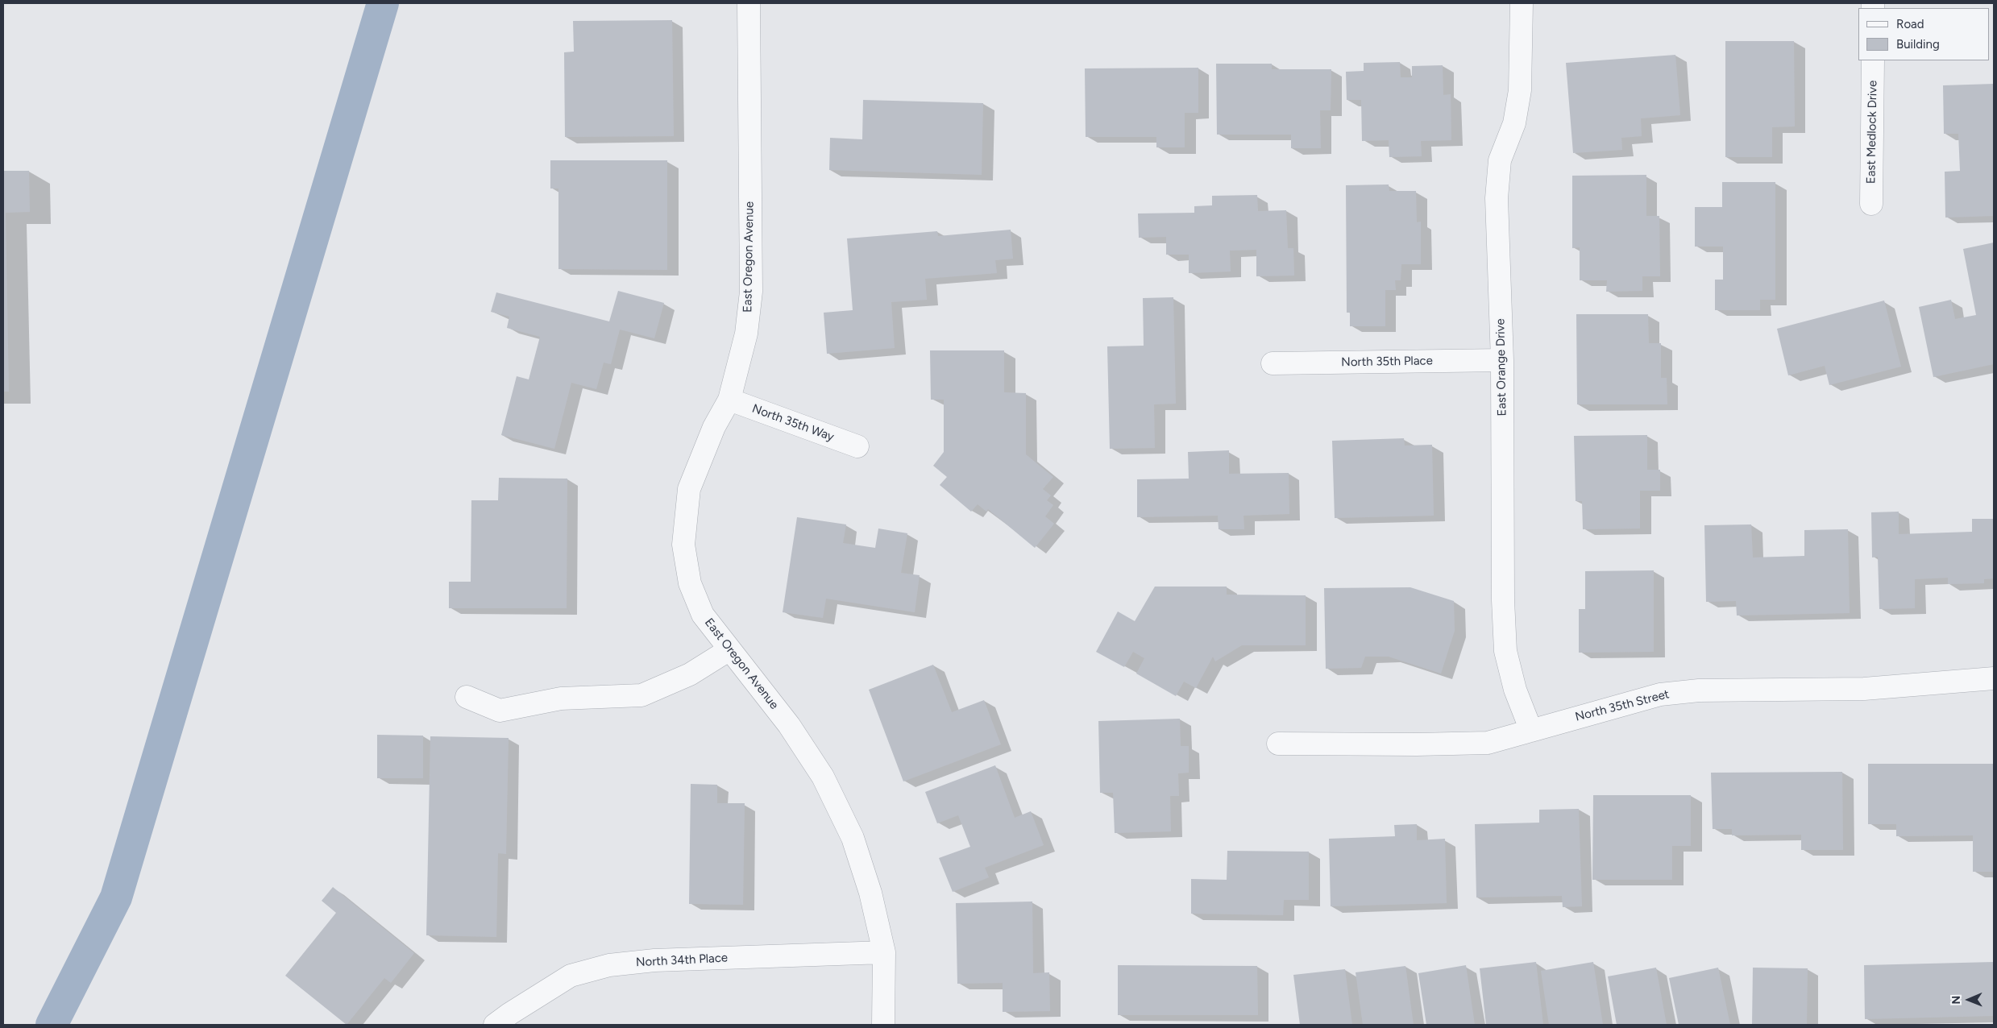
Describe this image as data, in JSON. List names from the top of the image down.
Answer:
{
  "streets": {
    "street": [
      "East Medlock Drive",
      "East Oregon Avenue",
      "North 35th Place",
      "East Orange Drive",
      "North 35th Way",
      "North 35th Street",
      "North 34th Place"
    ]
  },
  "crossings": [
    ["East Oregon Avenue", "North 35th Way"],
    ["East Oregon Avenue", "North 34th Place"],
    ["North 35th Place", "East Orange Drive"],
    ["East Orange Drive", "North 35th Street"]
  ],
  "legend": ["Road", "Building"],
  "north": "left"
}
